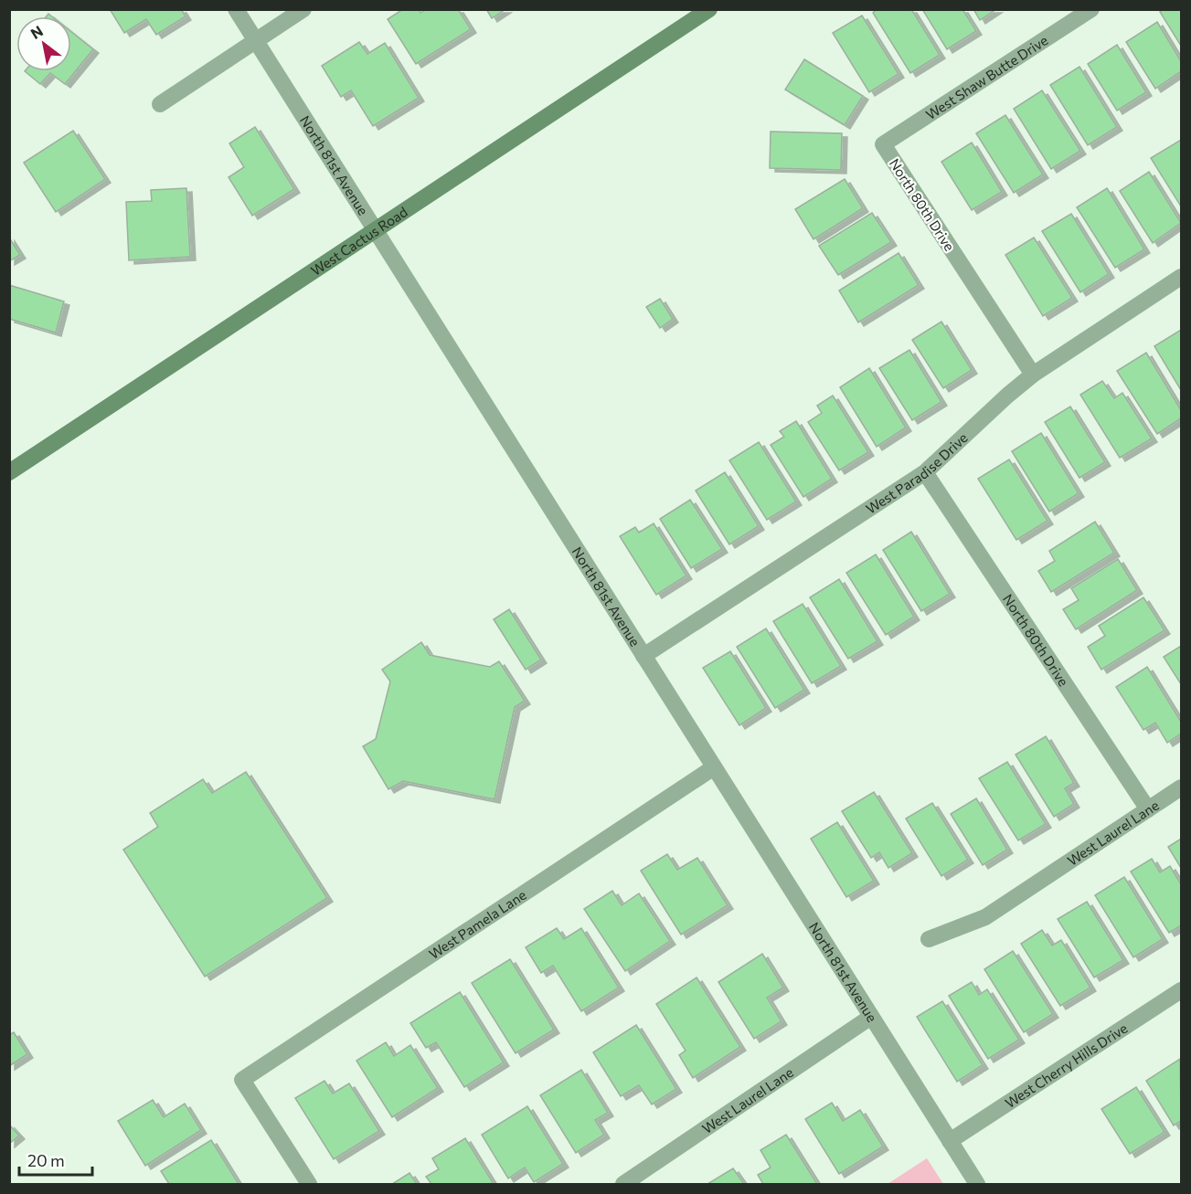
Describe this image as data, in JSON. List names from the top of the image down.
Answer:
{
  "streets": {
    "main road": ["West Cactus Road"],
    "street": [
      "West Shaw Butte Drive",
      "North 81st Avenue",
      "North 80th Drive",
      "West Paradise Drive",
      "West Laurel Lane",
      "West Pamela Lane",
      "West Cherry Hills Drive"
    ]
  },
  "crossings": [
    ["West Shaw Butte Drive", "North 80th Drive"],
    ["North 81st Avenue", "West Cactus Road"],
    ["North 81st Avenue", "West Paradise Drive"],
    ["North 81st Avenue", "West Laurel Lane"],
    ["North 81st Avenue", "West Pamela Lane"],
    ["North 81st Avenue", "West Cherry Hills Drive"],
    ["North 80th Drive", "West Paradise Drive"],
    ["North 80th Drive", "West Laurel Lane"]
  ],
  "scale_bar": "20 m",
  "north": "top left"
}
